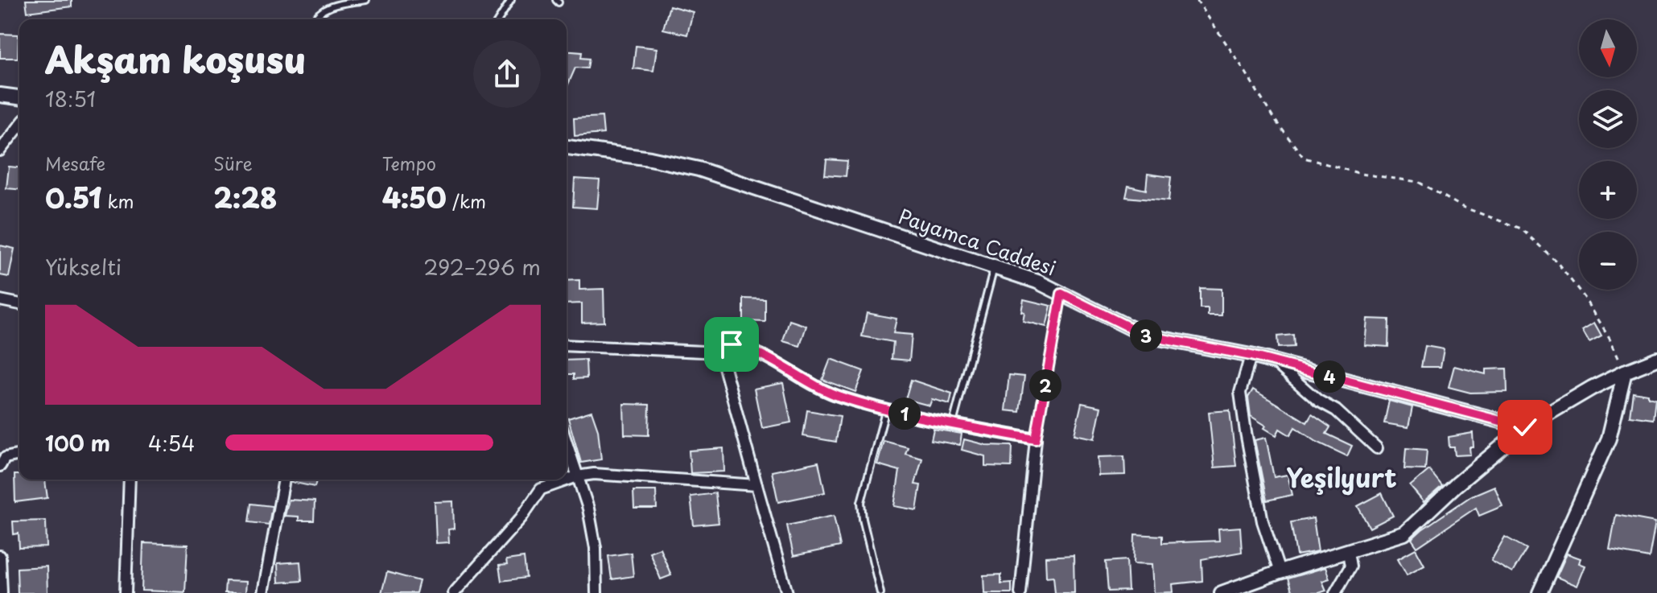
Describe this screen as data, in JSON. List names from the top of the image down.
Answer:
{
  "streets": {
    "street": ["Payamca Caddesi"]
  },
  "districts": ["Yeşilyurt"],
  "north": "bottom",
  "page": {
    "map_buttons": ["+", "−"],
    "heading": ["Akşam koşusu", "18:51"],
    "stats": [
      ["Mesafe", "0.51 km"],
      ["Süre", "2:28"],
      ["Tempo", "4:50 /km"]
    ],
    "chart": ["Yükselti", "292–296 m"],
    "pins": [
      "3",
      "4",
      "2",
      "1"
    ],
    "list": [
      {
        "name": "100 m",
        "note": "4:54"
      }
    ]
  }
}
